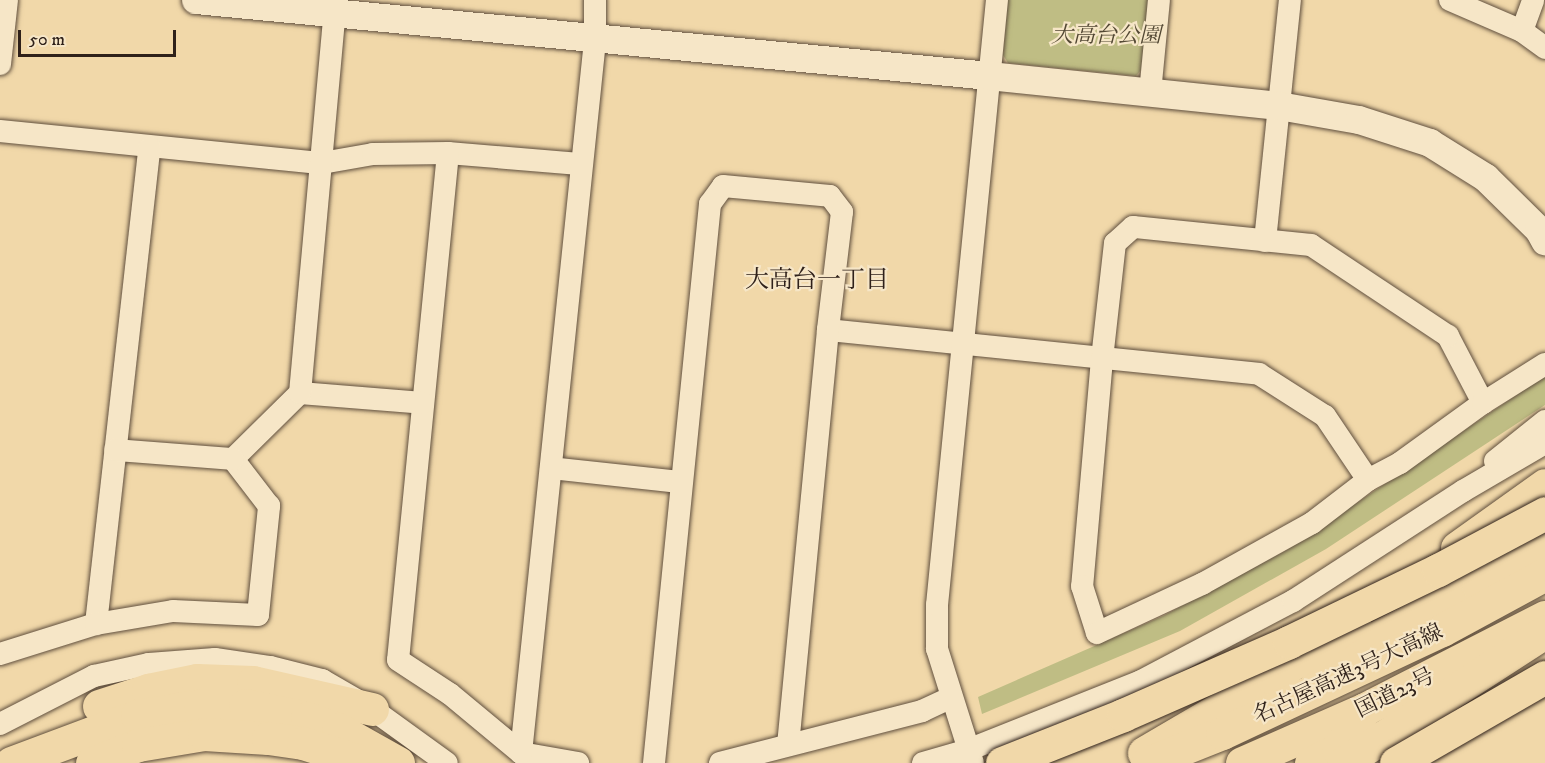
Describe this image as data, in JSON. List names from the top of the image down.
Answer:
{
  "streets": {
    "highway": ["名古屋高速3号大高線", "国道23号"]
  },
  "districts": ["大高台一丁目"],
  "parks": ["大高台公園"],
  "scale_bar": "50 m"
}
